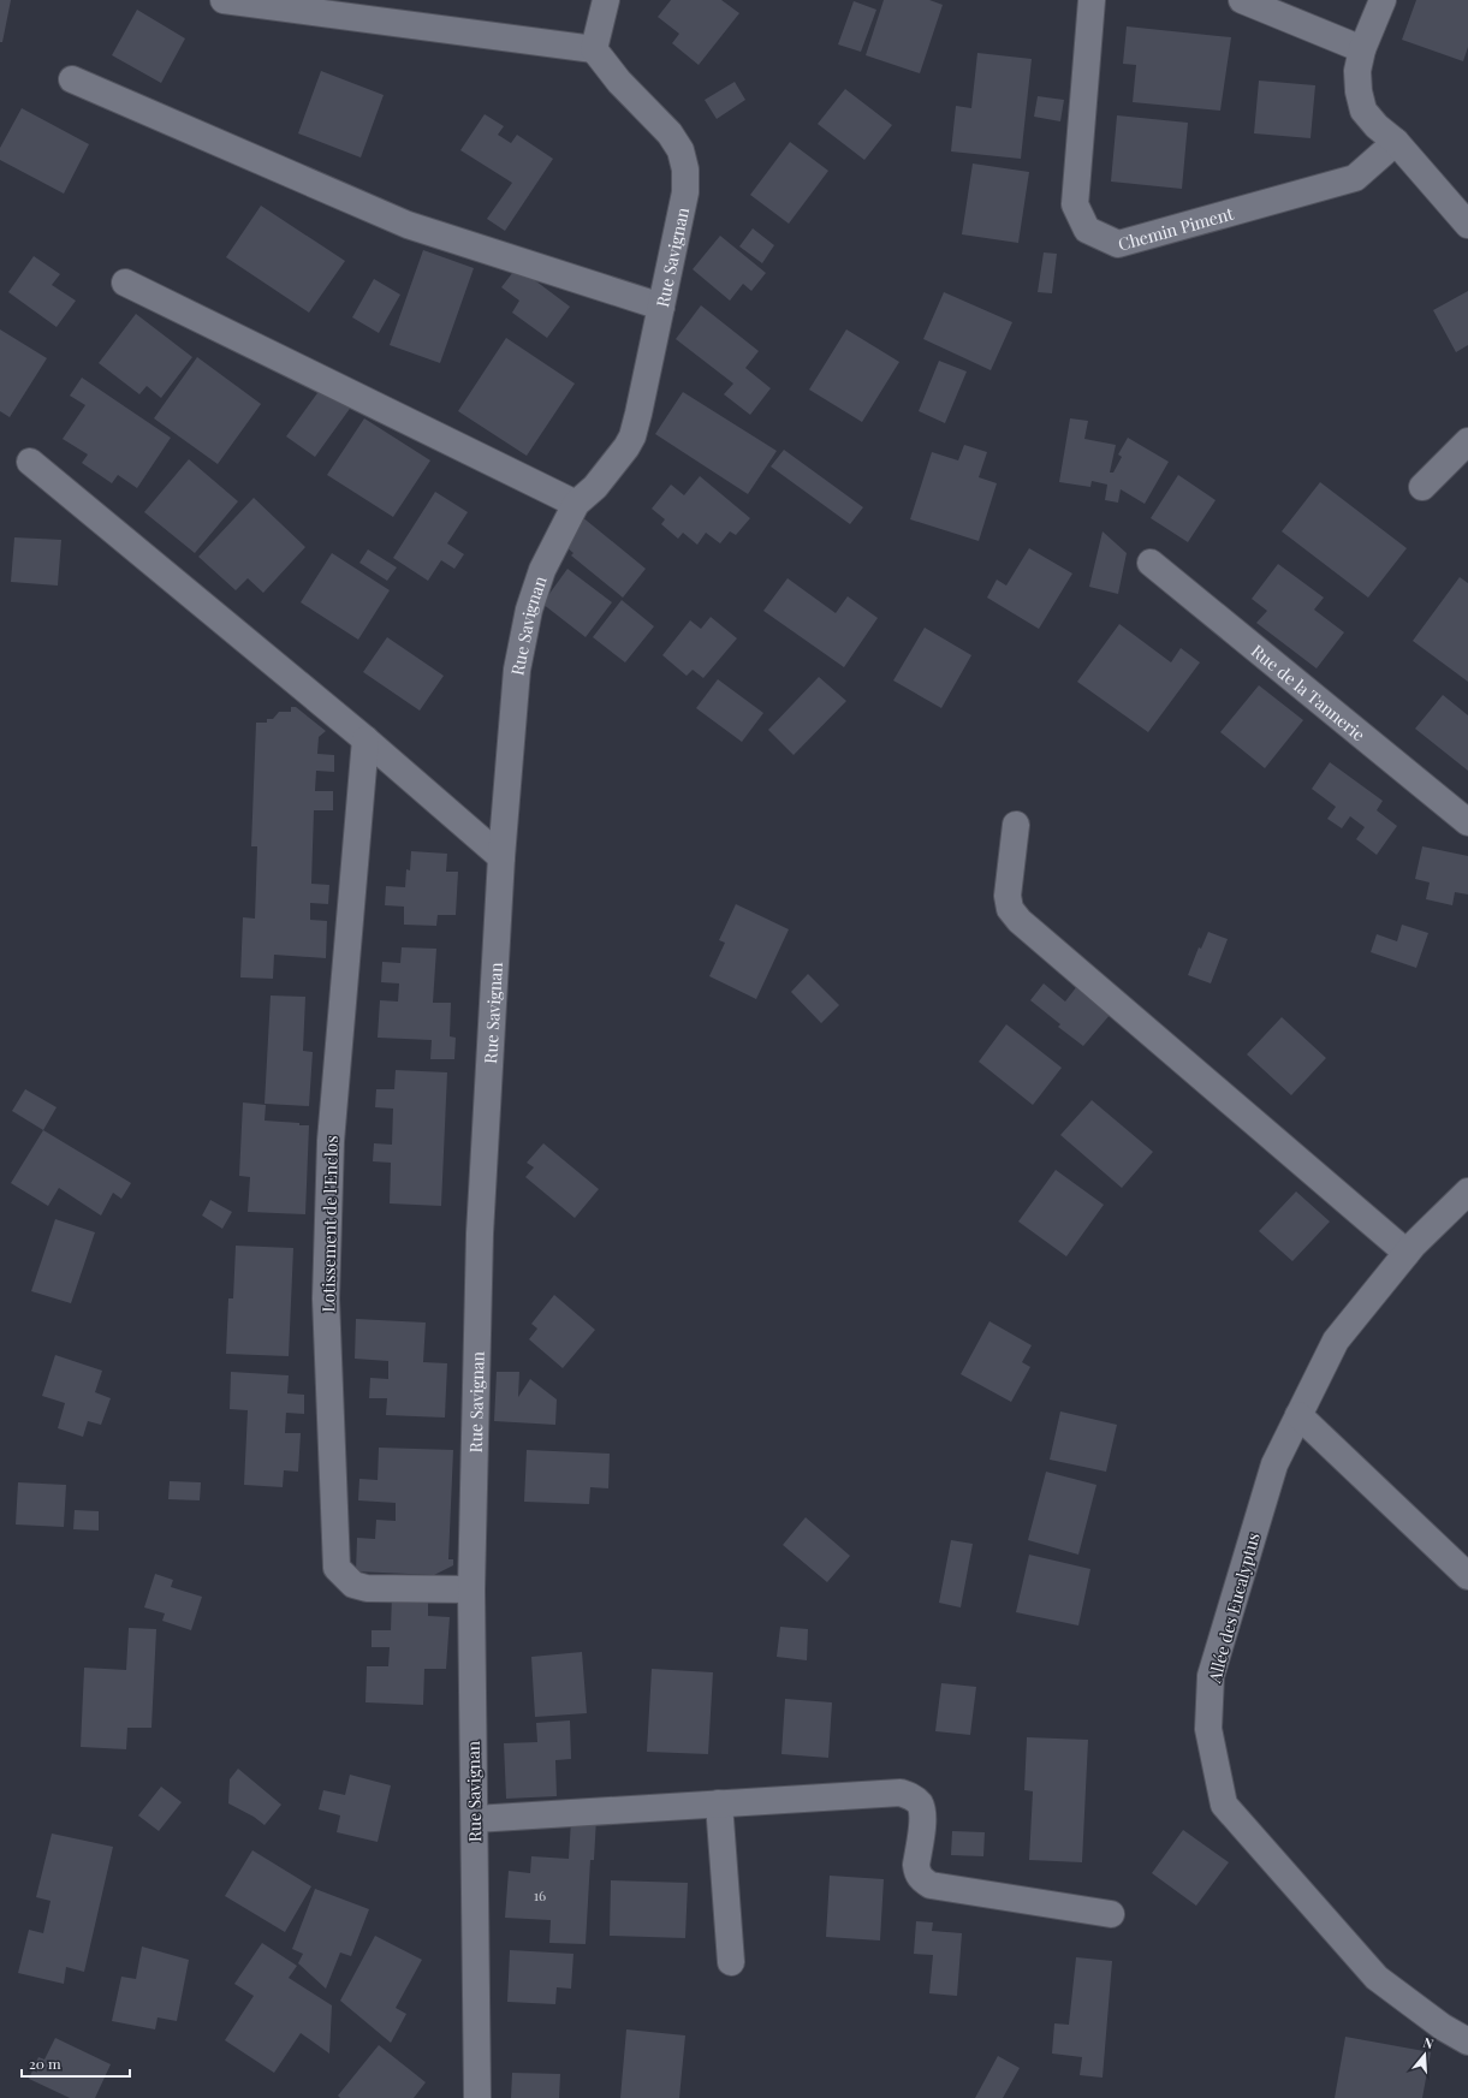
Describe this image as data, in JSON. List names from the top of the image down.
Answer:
{
  "streets": {
    "street": [
      "Chemin Piment",
      "Rue Savignan",
      "Rue de la Tannerie",
      "Lotissement de l'Enclos",
      "Allée des Eucalyptus"
    ]
  },
  "crossings": [
    ["Rue Savignan", "Lotissement de l'Enclos"]
  ],
  "house_numbers": ["16"],
  "scale_bar": "20 m",
  "north": "top"
}
